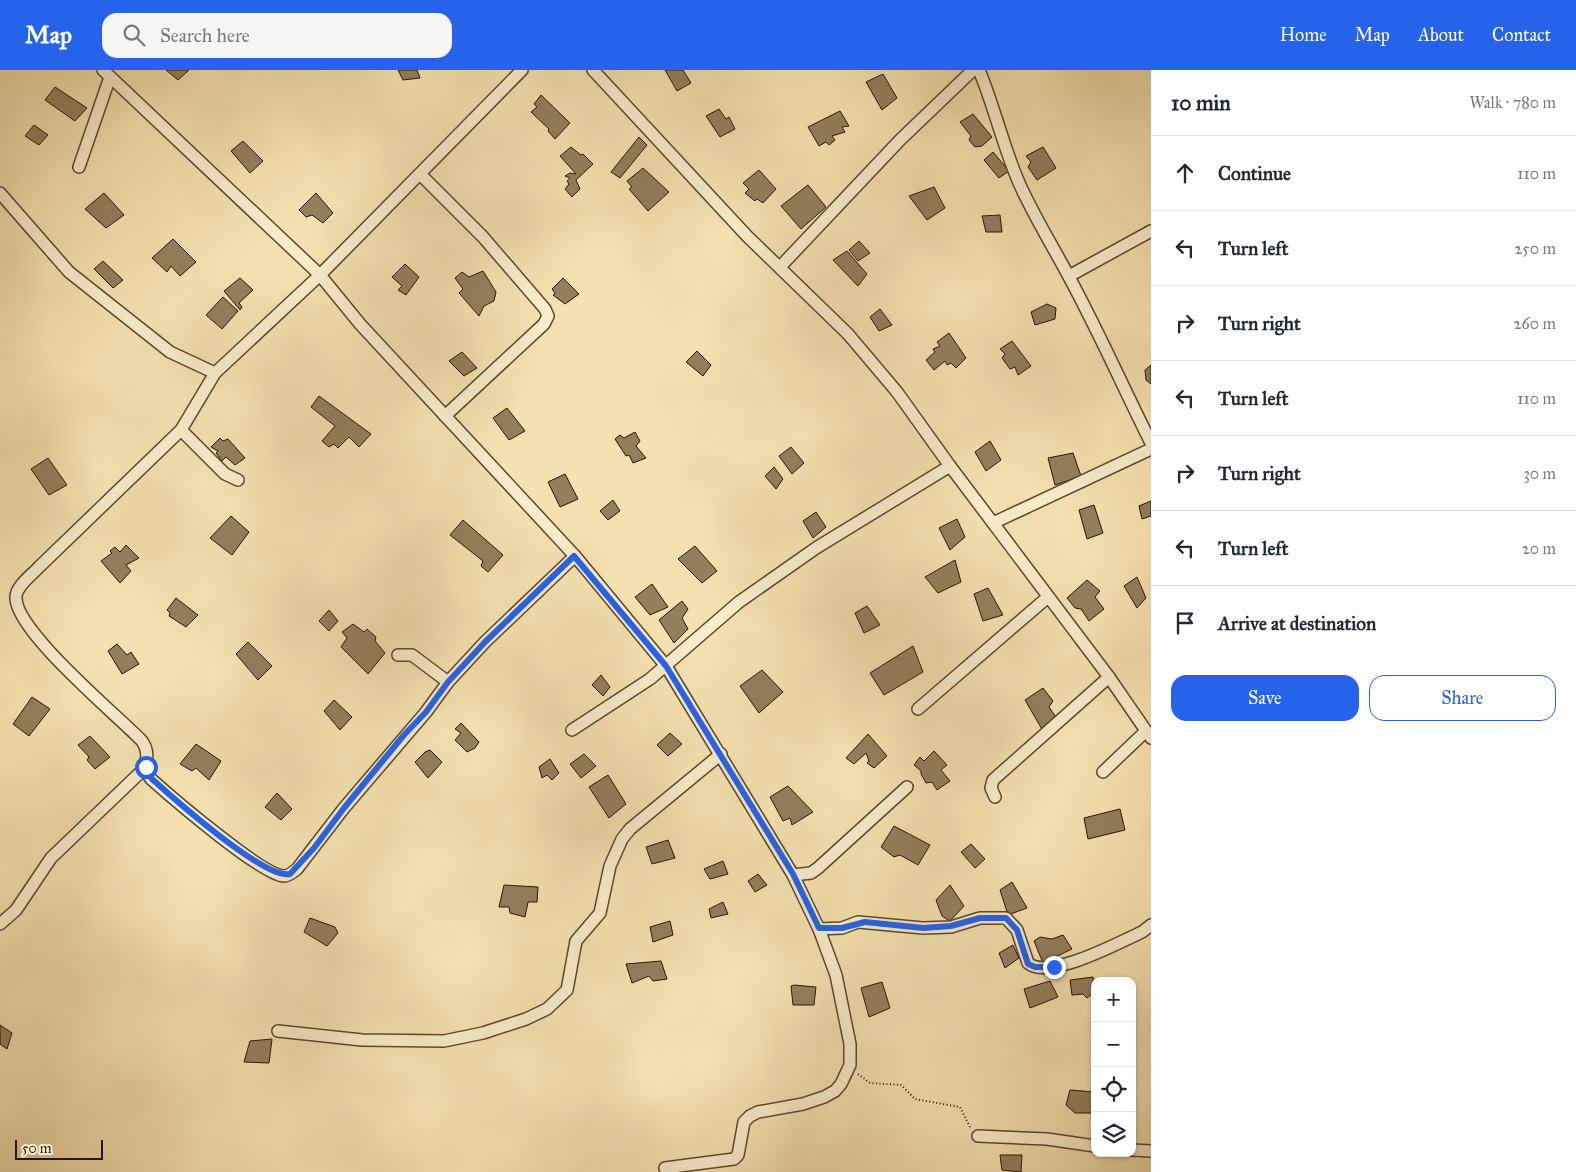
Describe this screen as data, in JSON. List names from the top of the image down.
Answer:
{
  "scale_bar": "50 m",
  "page": {
    "header": "Map",
    "search": "Search here",
    "nav": [
      "Home",
      "Map",
      "About",
      "Contact"
    ],
    "heading": ["10 min", "Walk · 780 m"],
    "list": [
      ["Continue", "110 m"],
      ["Turn left", "250 m"],
      ["Turn right", "260 m"],
      ["Turn left", "110 m"],
      ["Turn right", "30 m"],
      ["Turn left", "20 m"],
      "Arrive at destination"
    ],
    "buttons": ["Save", "Share"],
    "map_buttons": ["+", "−"],
    "scale": "50 m"
  }
}
